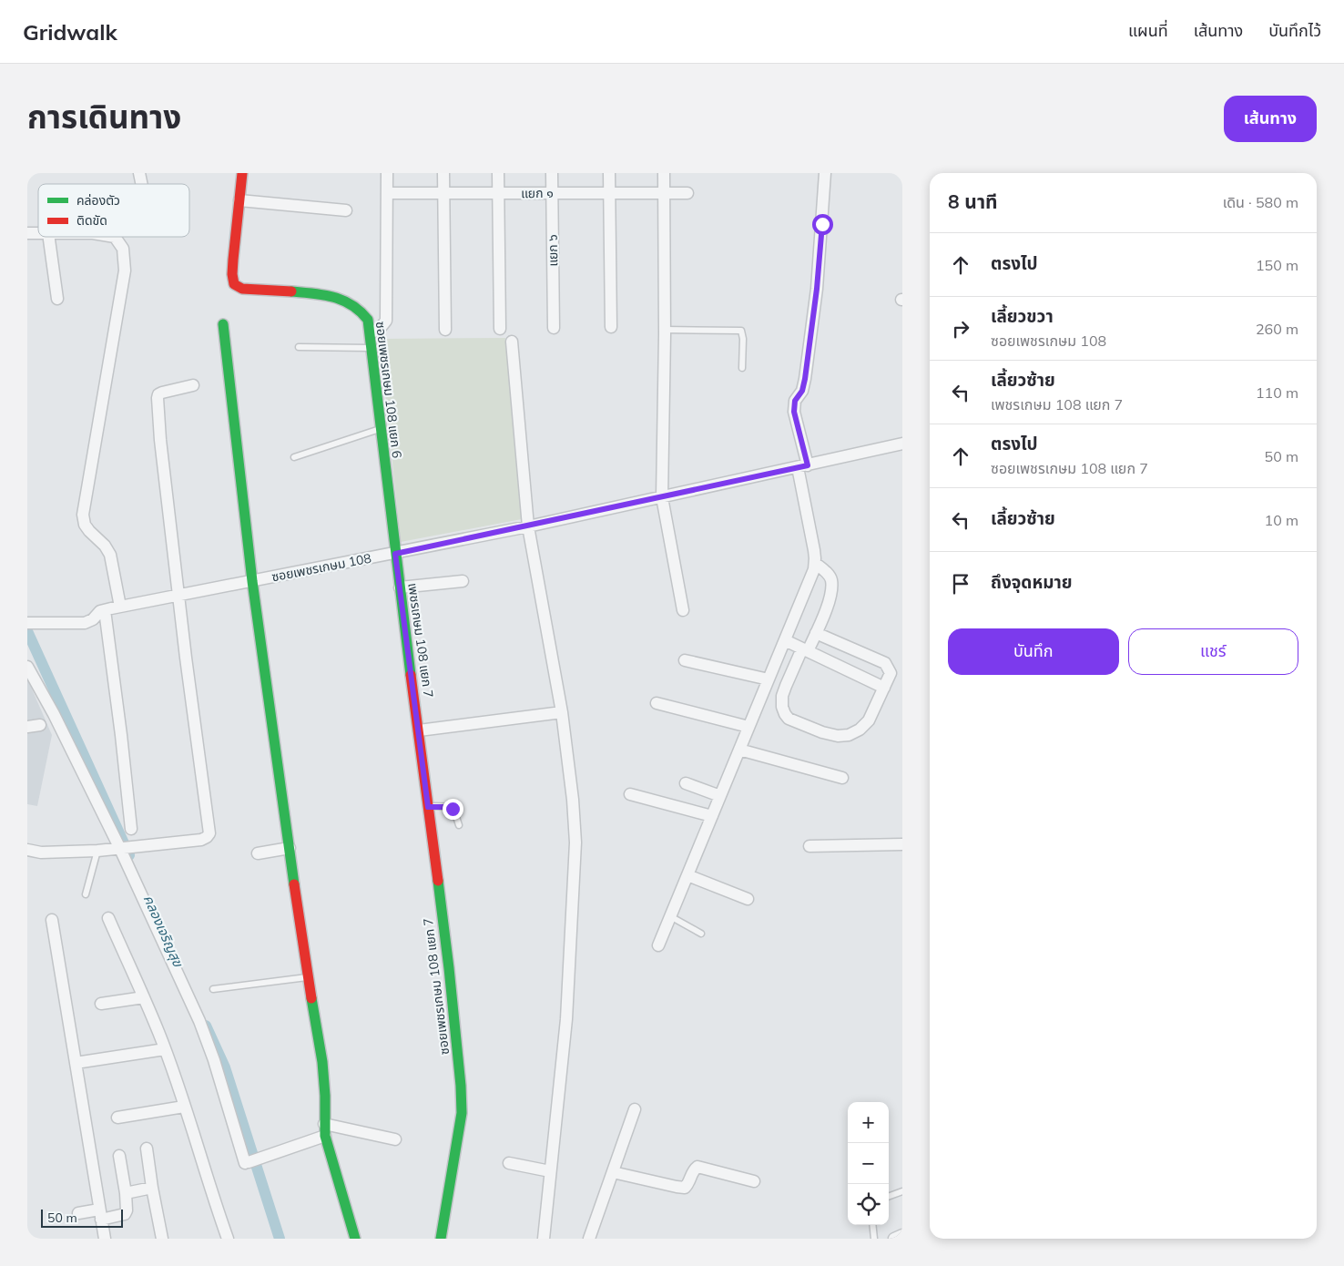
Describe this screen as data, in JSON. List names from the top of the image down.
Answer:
{
  "streets": {
    "street": [
      "แยก ๑",
      "แยก ๖",
      "ซอยเพชรเกษม 108 แยก 6",
      "ซอยเพชรเกษม 108",
      "เพชรเกษม 108 แยก 7",
      "ซอยเพชรเกษม 108 แยก 7"
    ]
  },
  "crossings": [
    ["แยก ๑", "แยก ๖"],
    ["ซอยเพชรเกษม 108 แยก 6", "ซอยเพชรเกษม 108"],
    ["ซอยเพชรเกษม 108 แยก 6", "เพชรเกษม 108 แยก 7"],
    ["ซอยเพชรเกษม 108", "เพชรเกษม 108 แยก 7"],
    ["เพชรเกษม 108 แยก 7", "ซอยเพชรเกษม 108 แยก 7"]
  ],
  "water": ["คลองเจริญสุข"],
  "legend": ["คล่องตัว", "ติดขัด"],
  "scale_bar": "50 m",
  "page": {
    "header": "Gridwalk",
    "nav": ["แผนที่", "เส้นทาง", "บันทึกไว้"],
    "title": "การเดินทาง",
    "buttons": [
      "เส้นทาง",
      ["บันทึก", "แชร์"]
    ],
    "heading": ["8 นาที", "เดิน · 580 m"],
    "list": [
      ["ตรงไป", "150 m"],
      ["เลี้ยวขวา", "ซอยเพชรเกษม 108", "260 m"],
      ["เลี้ยวซ้าย", "เพชรเกษม 108 แยก 7", "110 m"],
      ["ตรงไป", "ซอยเพชรเกษม 108 แยก 7", "50 m"],
      ["เลี้ยวซ้าย", "10 m"],
      "ถึงจุดหมาย"
    ],
    "map_buttons": ["+", "−"],
    "scale": "50 m"
  }
}
